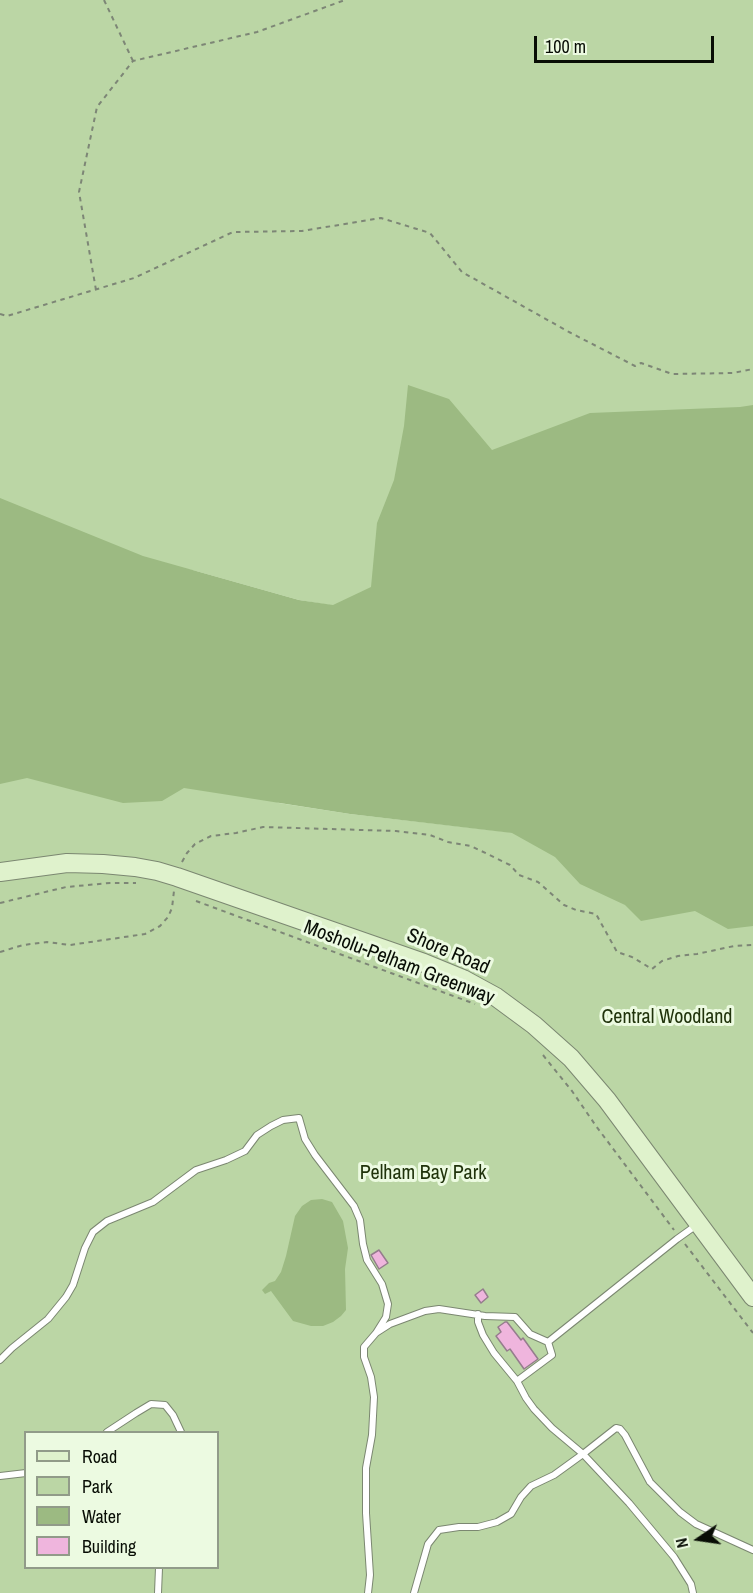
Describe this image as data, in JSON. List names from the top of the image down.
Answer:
{
  "streets": {
    "main road": ["Shore Road"],
    "path": ["Mosholu-Pelham Greenway"]
  },
  "parks": ["Central Woodland", "Pelham Bay Park"],
  "legend": [
    "Road",
    "Park",
    "Water",
    "Building"
  ],
  "scale_bar": "100 m",
  "north": "left"
}
